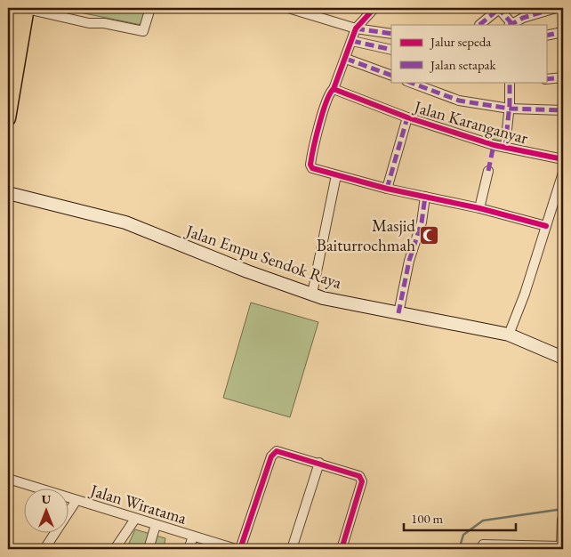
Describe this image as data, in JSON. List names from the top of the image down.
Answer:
{
  "streets": {
    "main road": ["Jalan Empu Sendok Raya"],
    "street": ["Jalan Karanganyar", "Jalan Wiratama"]
  },
  "places": {
    "mosque": ["Masjid Baiturrochmah"]
  },
  "legend": ["Jalur sepeda", "Jalan setapak"],
  "scale_bar": "100 m",
  "north": "top"
}
